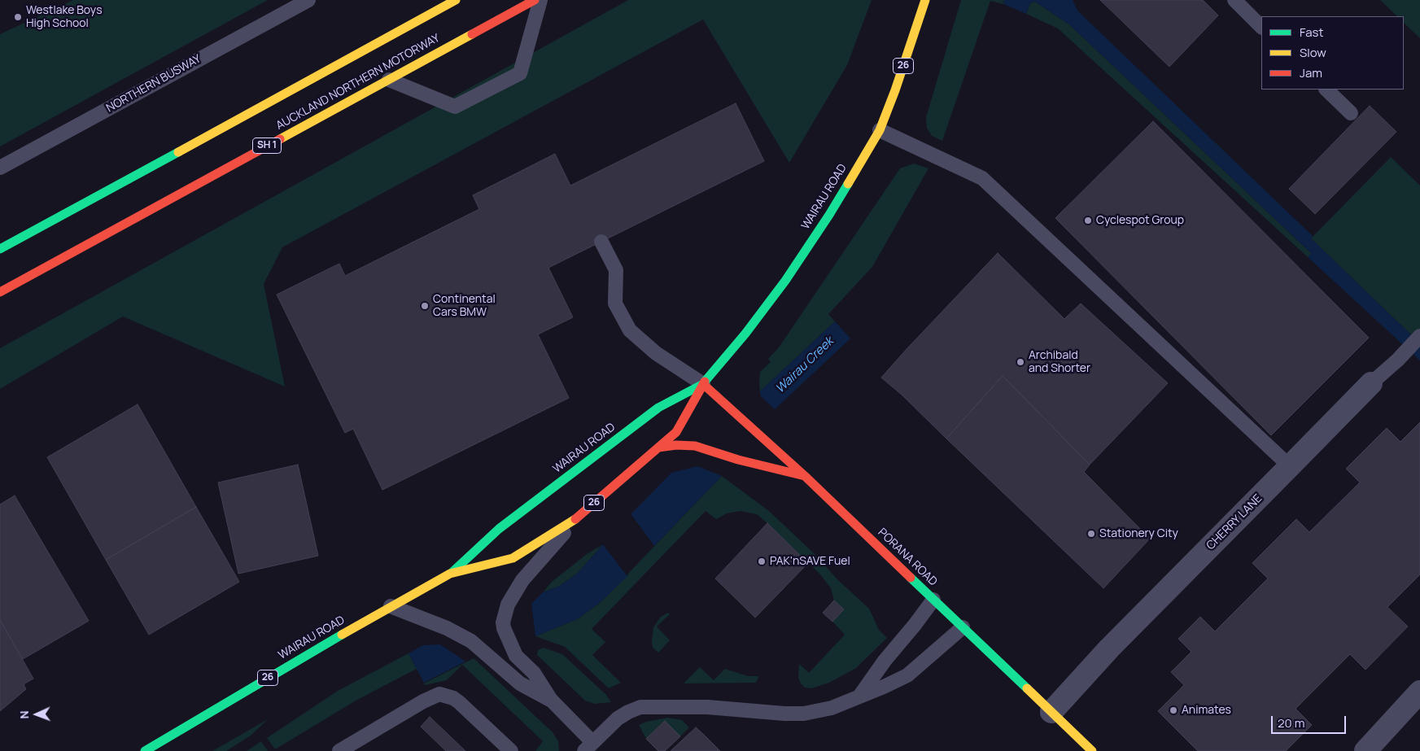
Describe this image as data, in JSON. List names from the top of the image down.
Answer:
{
  "streets": {
    "main road": [
      "26",
      "AUCKLAND NORTHERN MOTORWAY",
      "SH 1",
      "WAIRAU ROAD",
      "PORANA ROAD"
    ],
    "street": ["CHERRY LANE"],
    "lane": ["NORTHERN BUSWAY"]
  },
  "crossings": [
    ["WAIRAU ROAD", "PORANA ROAD"],
    ["CHERRY LANE", "PORANA ROAD"]
  ],
  "water": ["Wairau Creek"],
  "places": [
    "Westlake Boys High School",
    "Cyclespot Group",
    "Continental Cars BMW",
    "Archibald and Shorter",
    "Stationery City",
    "PAK'nSAVE Fuel",
    "Animates"
  ],
  "legend": ["Fast", "Slow", "Jam"],
  "scale_bar": "20 m",
  "north": "left"
}
